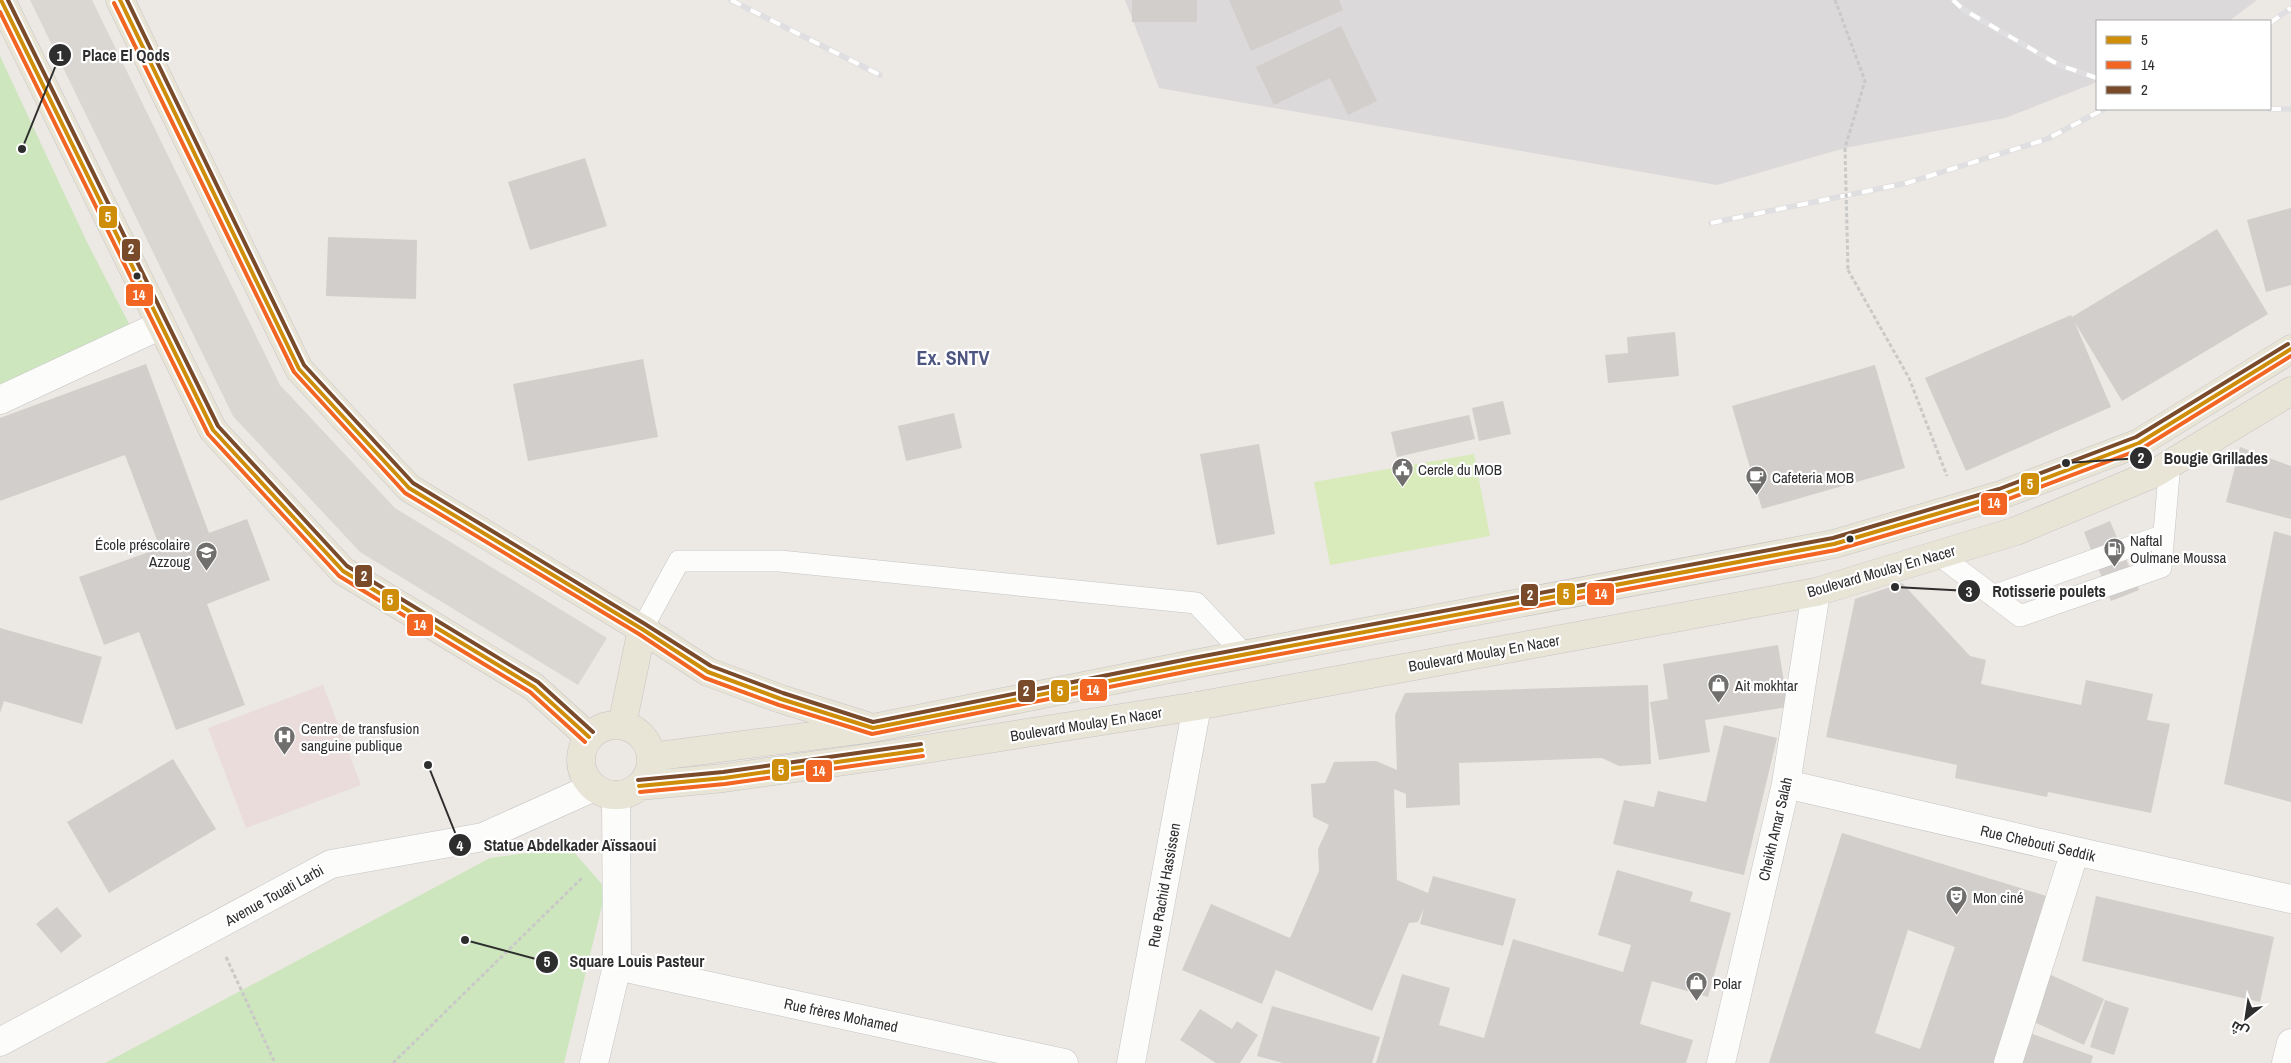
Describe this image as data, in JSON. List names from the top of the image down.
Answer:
{
  "streets": {
    "main road": ["Boulevard Moulay En Nacer"],
    "street": [
      "Cheikh Amar Salah",
      "Rue Chebouti Seddik",
      "Rue Rachid Hassissen",
      "Avenue Touati Larbi",
      "Rue frères Mohamed"
    ]
  },
  "crossings": [
    ["Boulevard Moulay En Nacer", "Cheikh Amar Salah"],
    ["Boulevard Moulay En Nacer", "Rue Rachid Hassissen"],
    ["Boulevard Moulay En Nacer", "Avenue Touati Larbi"],
    ["Cheikh Amar Salah", "Rue Chebouti Seddik"]
  ],
  "districts": ["Ex. SNTV"],
  "places": {
    "other": [
      "Place El Qods",
      "Bougie Grillades",
      "Rotisserie poulets",
      "Statue Abdelkader Aïssaoui",
      "Square Louis Pasteur"
    ],
    "public building": ["Cercle du MOB"],
    "cafe": ["Cafeteria MOB"],
    "fuel station": ["Naftal Oulmane Moussa"],
    "school or university": ["École préscolaire Azzoug"],
    "shop": ["Ait mokhtar", "Polar"],
    "hospital": ["Centre de transfusion sanguine publique"],
    "theatre": ["Mon ciné"]
  },
  "lines": ["transit line 5", "transit line 2", "transit line 14"],
  "legend": ["5", "14", "2"],
  "north": "bottom left"
}
